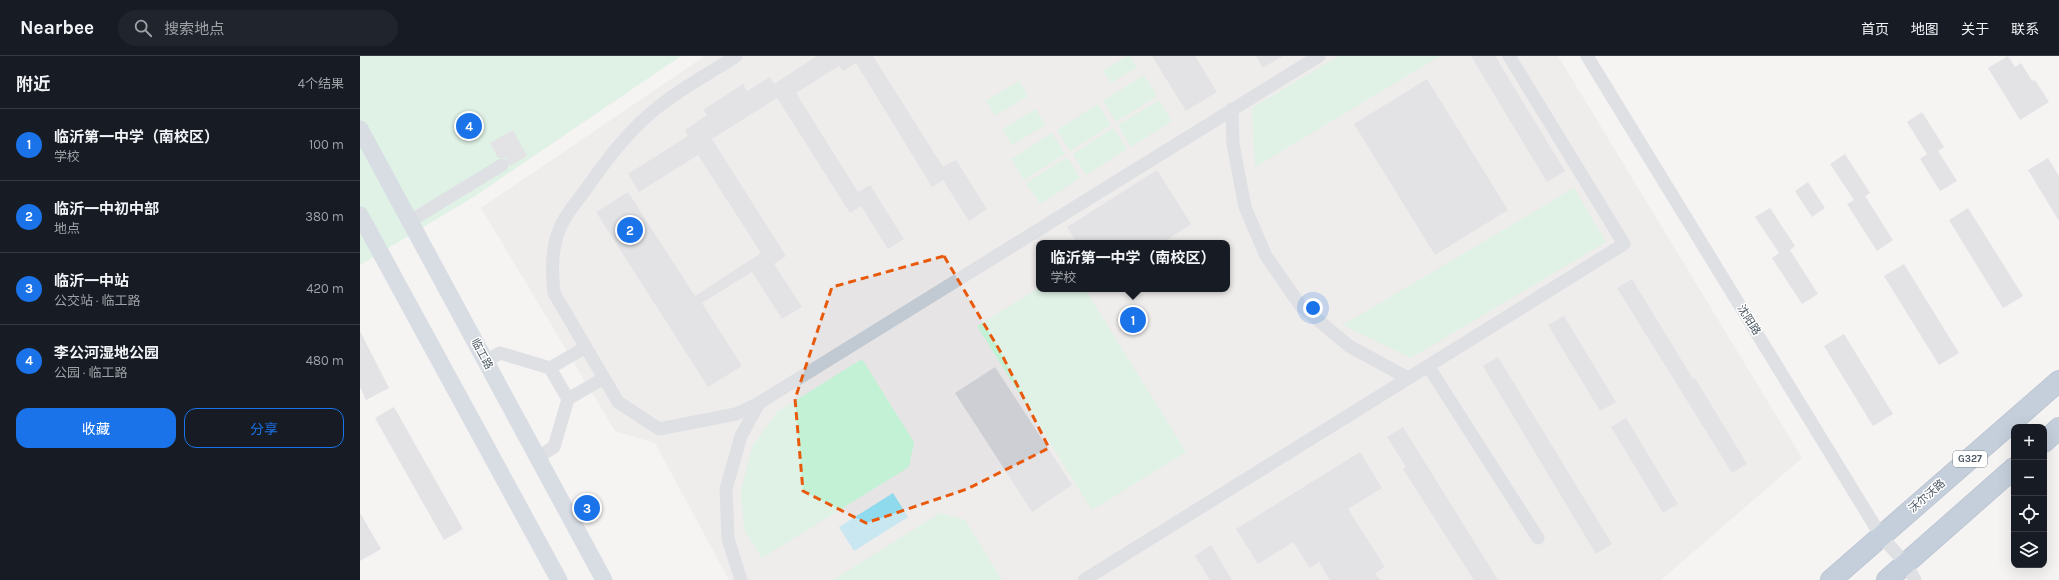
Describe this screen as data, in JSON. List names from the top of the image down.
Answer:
{
  "streets": {
    "highway": ["G327", "沃尔沃路"],
    "main road": ["临工路"],
    "street": ["沈阳路"]
  },
  "crossings": [
    ["沈阳路", "沃尔沃路"]
  ],
  "page": {
    "header": "Nearbee",
    "search": "搜索地点",
    "nav": [
      "首页",
      "地图",
      "关于",
      "联系"
    ],
    "heading": ["附近", "4个结果"],
    "list": [
      {
        "mark": "1",
        "name": "临沂第一中学（南校区）",
        "note": "学校",
        "value": "100 m"
      },
      {
        "mark": "2",
        "name": "临沂一中初中部",
        "note": "地点",
        "value": "380 m"
      },
      {
        "mark": "3",
        "name": "临沂一中站",
        "note": "公交站 · 临工路",
        "value": "420 m"
      },
      {
        "mark": "4",
        "name": "李公河湿地公园",
        "note": "公园 · 临工路",
        "value": "480 m"
      }
    ],
    "pins": [
      "4",
      "2",
      "1",
      "3"
    ],
    "popup": ["临沂第一中学（南校区）", "学校"],
    "buttons": ["收藏", "分享"],
    "map_buttons": ["+", "−"]
  }
}
